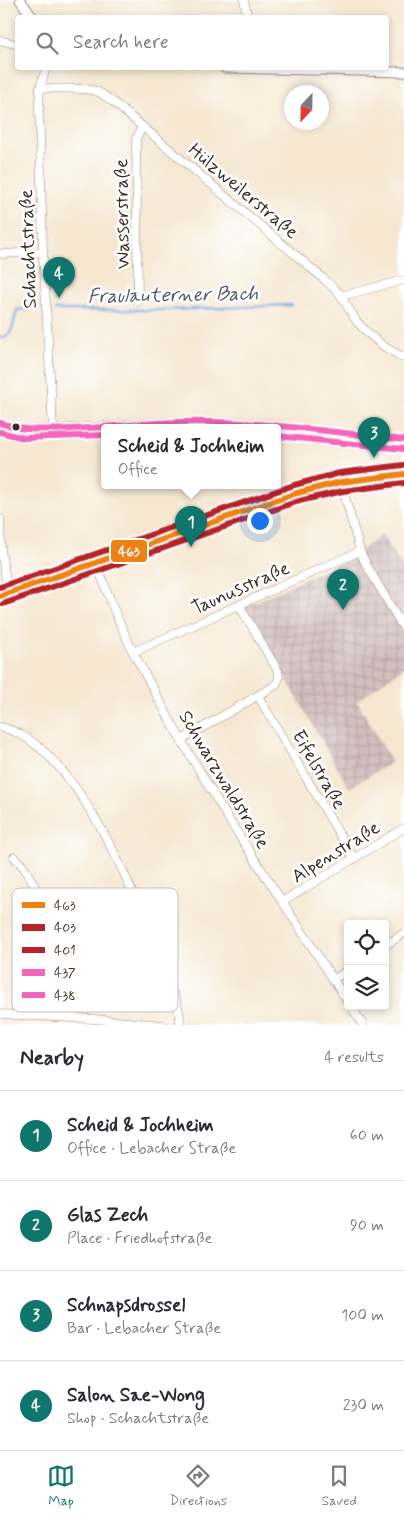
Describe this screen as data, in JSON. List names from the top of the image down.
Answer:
{
  "streets": {
    "street": [
      "Hülzweilerstraße",
      "Wasserstraße",
      "Schachtstraße",
      "Taunusstraße",
      "Eifelstraße",
      "Schwarzwaldstraße",
      "Alpenstraße"
    ]
  },
  "crossings": [
    ["Hülzweilerstraße", "Wasserstraße"],
    ["Hülzweilerstraße", "Schachtstraße"],
    ["Taunusstraße", "Schwarzwaldstraße"],
    ["Eifelstraße", "Alpenstraße"],
    ["Schwarzwaldstraße", "Alpenstraße"]
  ],
  "water": ["Fraulauterner Bach"],
  "lines": [
    "transit line 437",
    "transit line 438",
    "transit line 401",
    "transit line 463",
    "transit line 403"
  ],
  "legend": [
    "463",
    "403",
    "401",
    "437",
    "438"
  ],
  "north": "bottom",
  "page": {
    "search": "Search here",
    "pins": [
      "4",
      "3",
      "1",
      "2"
    ],
    "popup": ["Scheid & Jochheim", "Office"],
    "heading": ["Nearby", "4 results"],
    "list": [
      {
        "mark": "1",
        "name": "Scheid & Jochheim",
        "note": "Office · Lebacher Straße",
        "value": "60 m"
      },
      {
        "mark": "2",
        "name": "Glas Zech",
        "note": "Place · Friedhofstraße",
        "value": "90 m"
      },
      {
        "mark": "3",
        "name": "Schnapsdrossel",
        "note": "Bar · Lebacher Straße",
        "value": "100 m"
      },
      {
        "mark": "4",
        "name": "Salon Sae-Wong",
        "note": "Shop · Schachtstraße",
        "value": "230 m"
      }
    ],
    "nav": ["Map", "Directions", "Saved"]
  }
}
